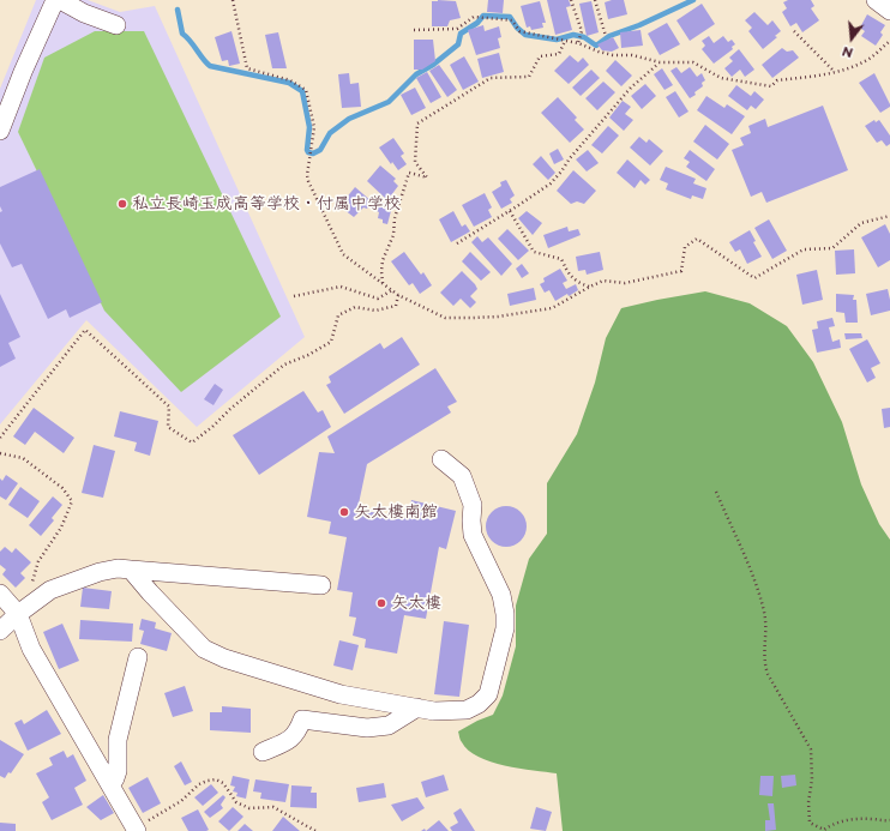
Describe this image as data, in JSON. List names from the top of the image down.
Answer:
{
  "places": ["私立長崎玉成高等学校・付属中学校", "矢太樓南館", "矢太樓"],
  "north": "bottom"
}
